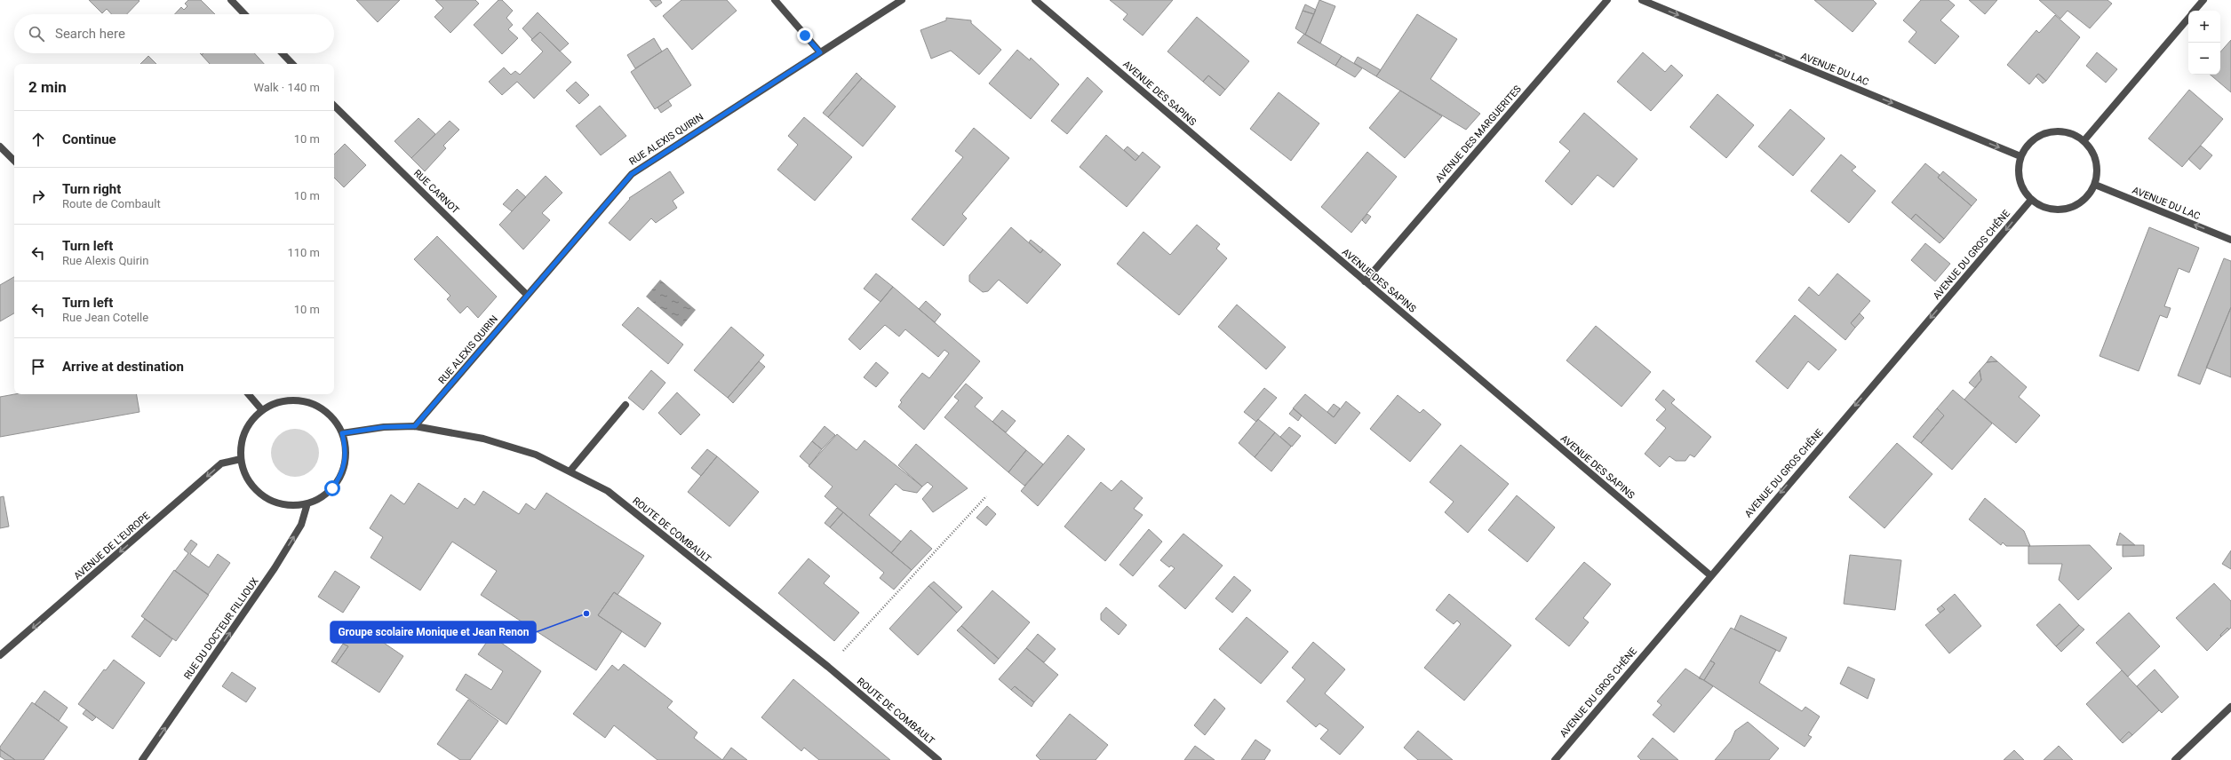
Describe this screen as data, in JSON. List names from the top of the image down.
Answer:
{
  "streets": {
    "street": [
      "AVENUE DU LAC",
      "AVENUE DES SAPINS",
      "AVENUE DES MARGUERITES",
      "RUE ALEXIS QUIRIN",
      "RUE CARNOT",
      "AVENUE DU GROS CHÊNE",
      "ROUTE DE COMBAULT",
      "AVENUE DE L'EUROPE",
      "RUE DU DOCTEUR FILLIOUX"
    ]
  },
  "crossings": [
    ["AVENUE DU LAC", "AVENUE DU GROS CHÊNE"],
    ["AVENUE DES SAPINS", "AVENUE DES MARGUERITES"],
    ["AVENUE DES SAPINS", "AVENUE DU GROS CHÊNE"],
    ["RUE ALEXIS QUIRIN", "RUE CARNOT"],
    ["RUE ALEXIS QUIRIN", "ROUTE DE COMBAULT"],
    ["ROUTE DE COMBAULT", "AVENUE DE L'EUROPE"],
    ["ROUTE DE COMBAULT", "RUE DU DOCTEUR FILLIOUX"],
    ["AVENUE DE L'EUROPE", "RUE DU DOCTEUR FILLIOUX"]
  ],
  "one_way": ["AVENUE DU GROS CHÊNE", "AVENUE DE L'EUROPE", "RUE DU DOCTEUR FILLIOUX"],
  "places": ["Groupe scolaire Monique et Jean Renon"],
  "page": {
    "map_buttons": ["+", "−"],
    "search": "Search here",
    "heading": ["2 min", "Walk · 140 m"],
    "list": [
      ["Continue", "10 m"],
      ["Turn right", "Route de Combault", "10 m"],
      ["Turn left", "Rue Alexis Quirin", "110 m"],
      ["Turn left", "Rue Jean Cotelle", "10 m"],
      "Arrive at destination"
    ]
  }
}
